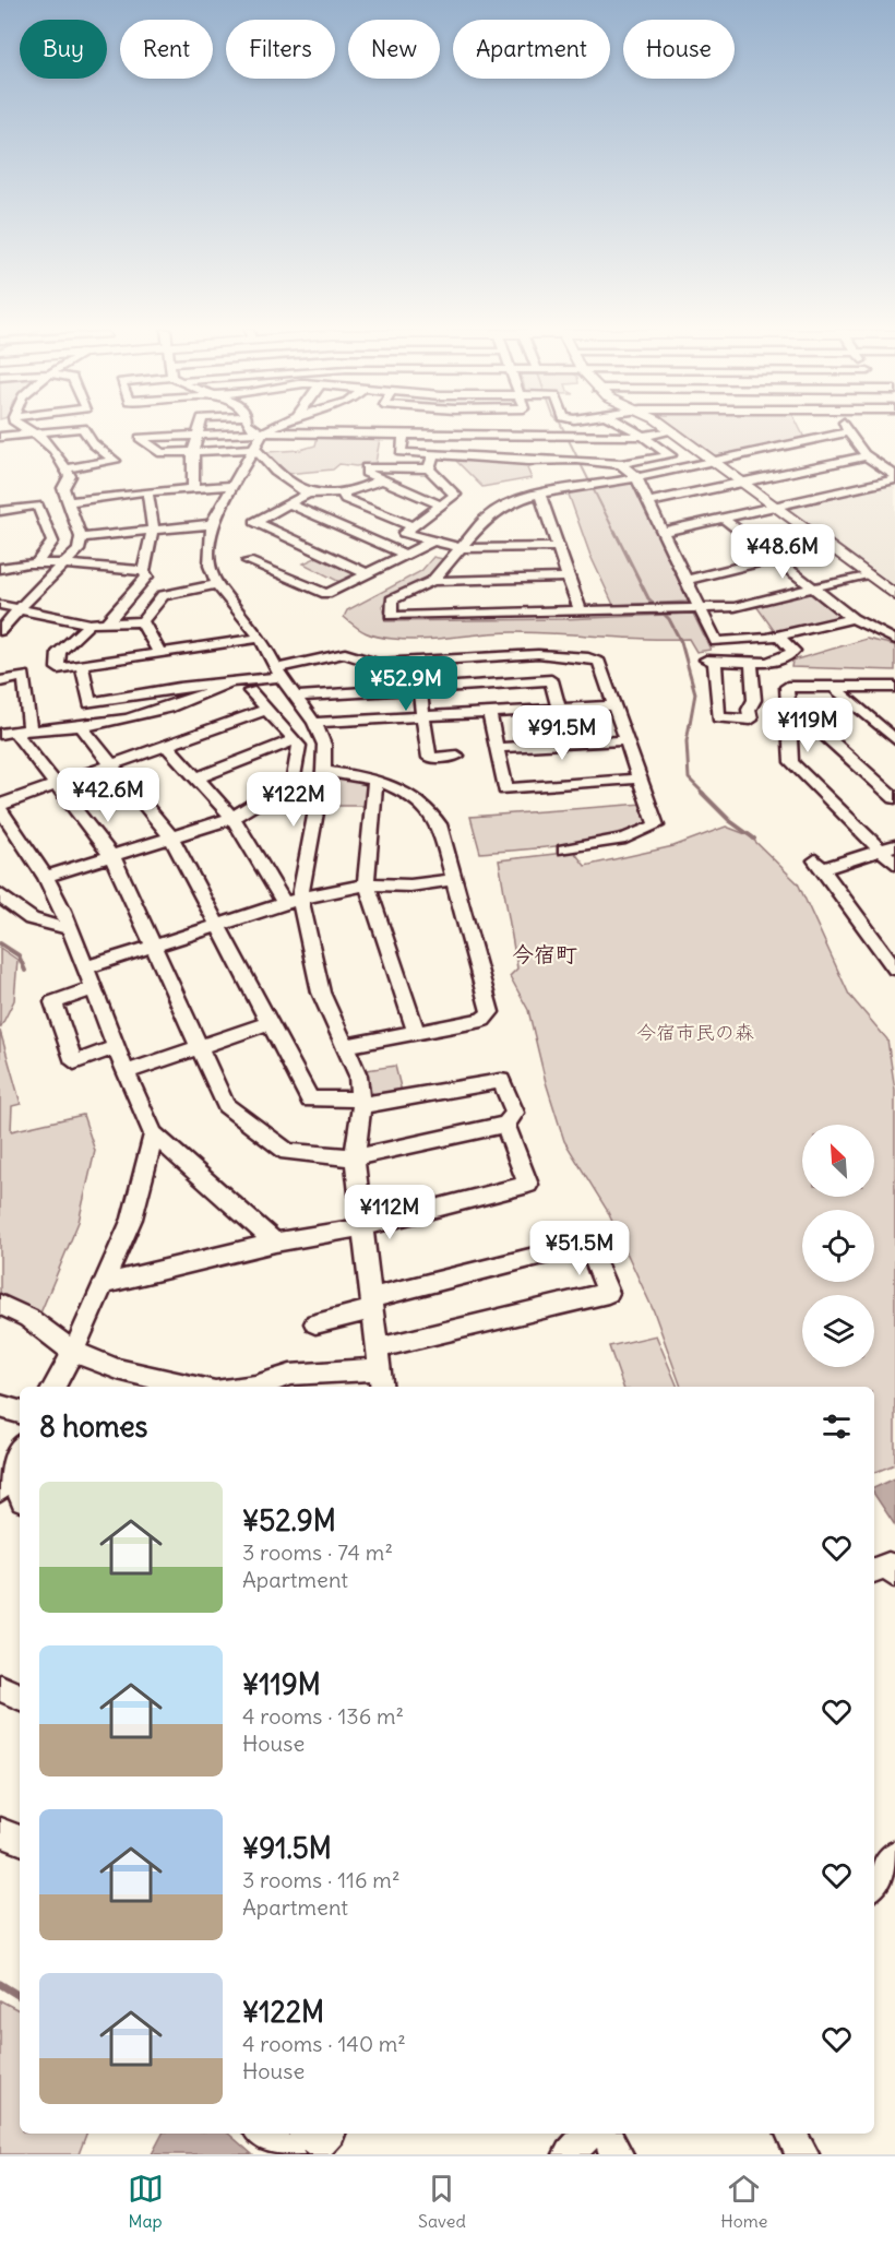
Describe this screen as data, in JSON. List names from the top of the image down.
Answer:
{
  "districts": ["今宿町"],
  "parks": ["今宿市民の森"],
  "north": "top left",
  "page": {
    "chip": [
      "Buy",
      "Rent",
      "Filters",
      "New",
      "Apartment",
      "House"
    ],
    "price": [
      "¥48.6M",
      "¥52.9M",
      "¥119M",
      "¥91.5M",
      "¥42.6M",
      "¥122M",
      "¥112M",
      "¥51.5M"
    ],
    "heading": "8 homes",
    "list": [
      {
        "name": "¥52.9M",
        "note": "3 rooms · 74 m² · Apartment"
      },
      {
        "name": "¥119M",
        "note": "4 rooms · 136 m² · House"
      },
      {
        "name": "¥91.5M",
        "note": "3 rooms · 116 m² · Apartment"
      },
      {
        "name": "¥122M",
        "note": "4 rooms · 140 m² · House"
      }
    ],
    "tabs": ["Map", "Saved", "Home"]
  }
}
